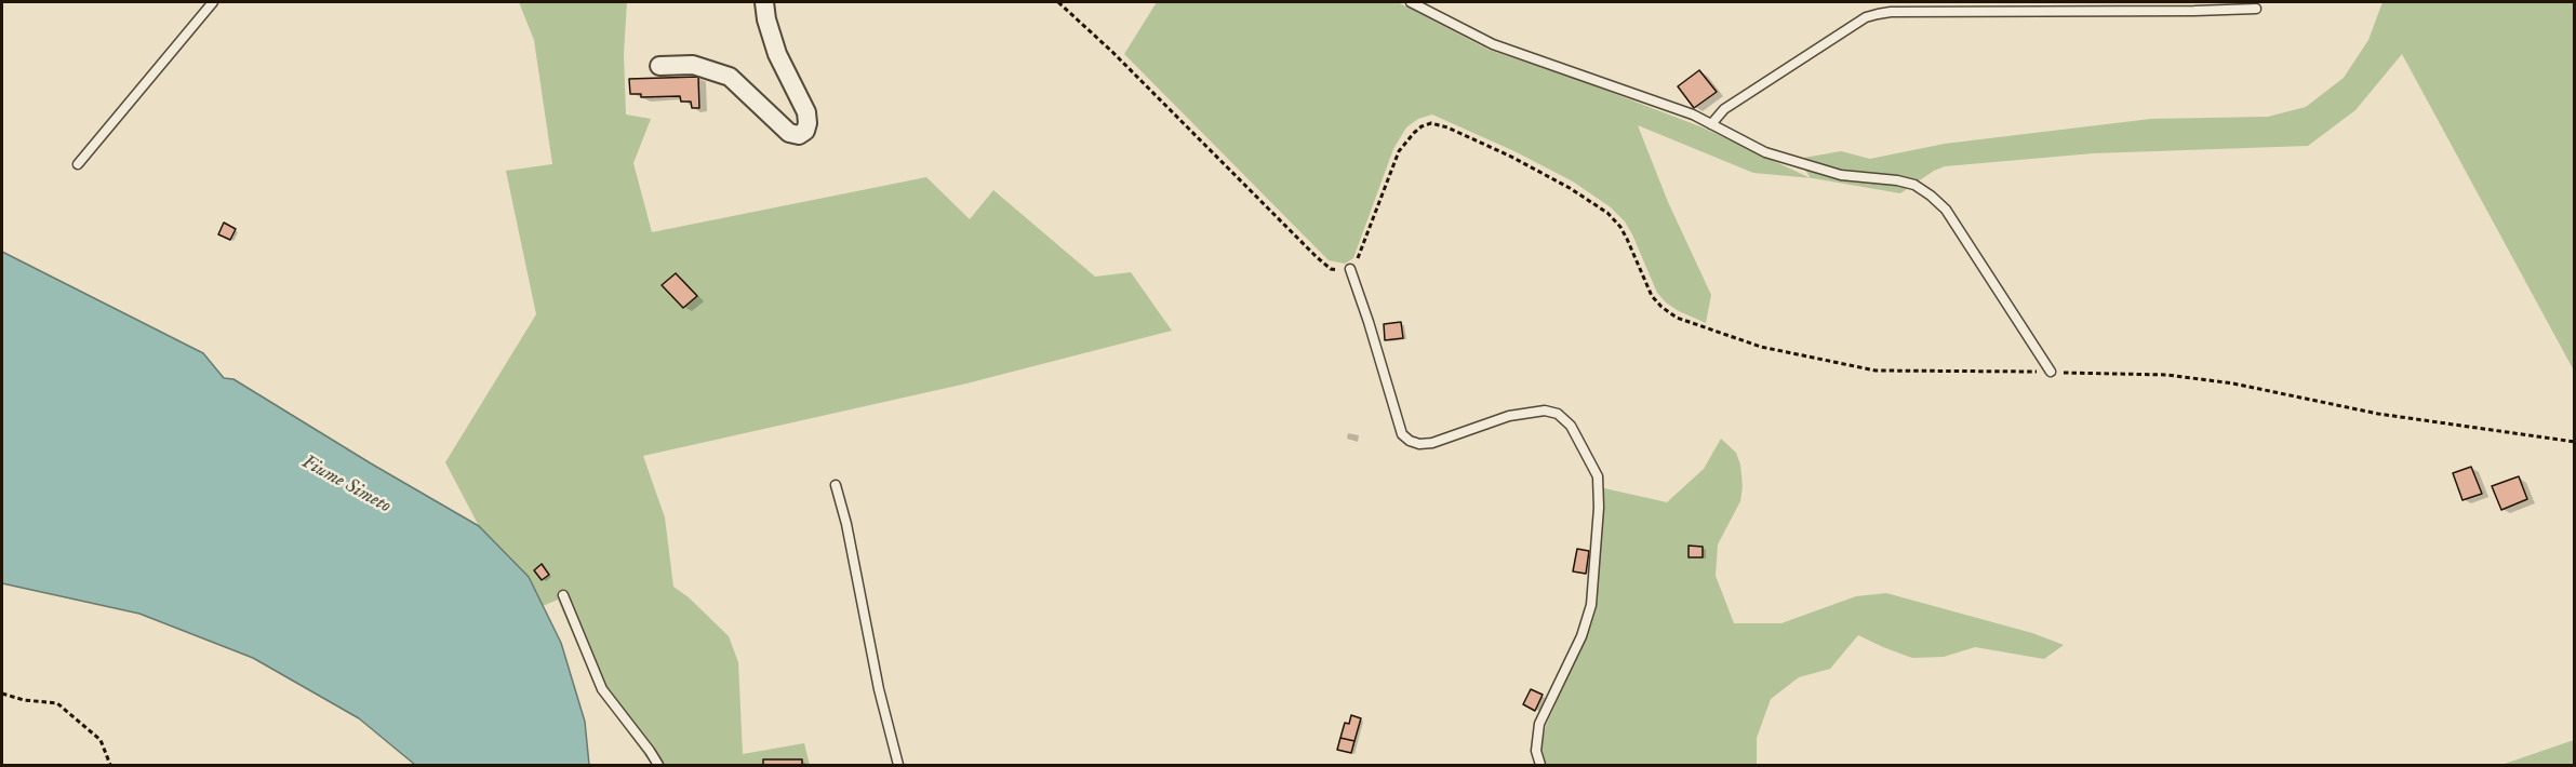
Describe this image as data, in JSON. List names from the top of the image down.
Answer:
{
  "water": ["Fiume Simeto"]
}
